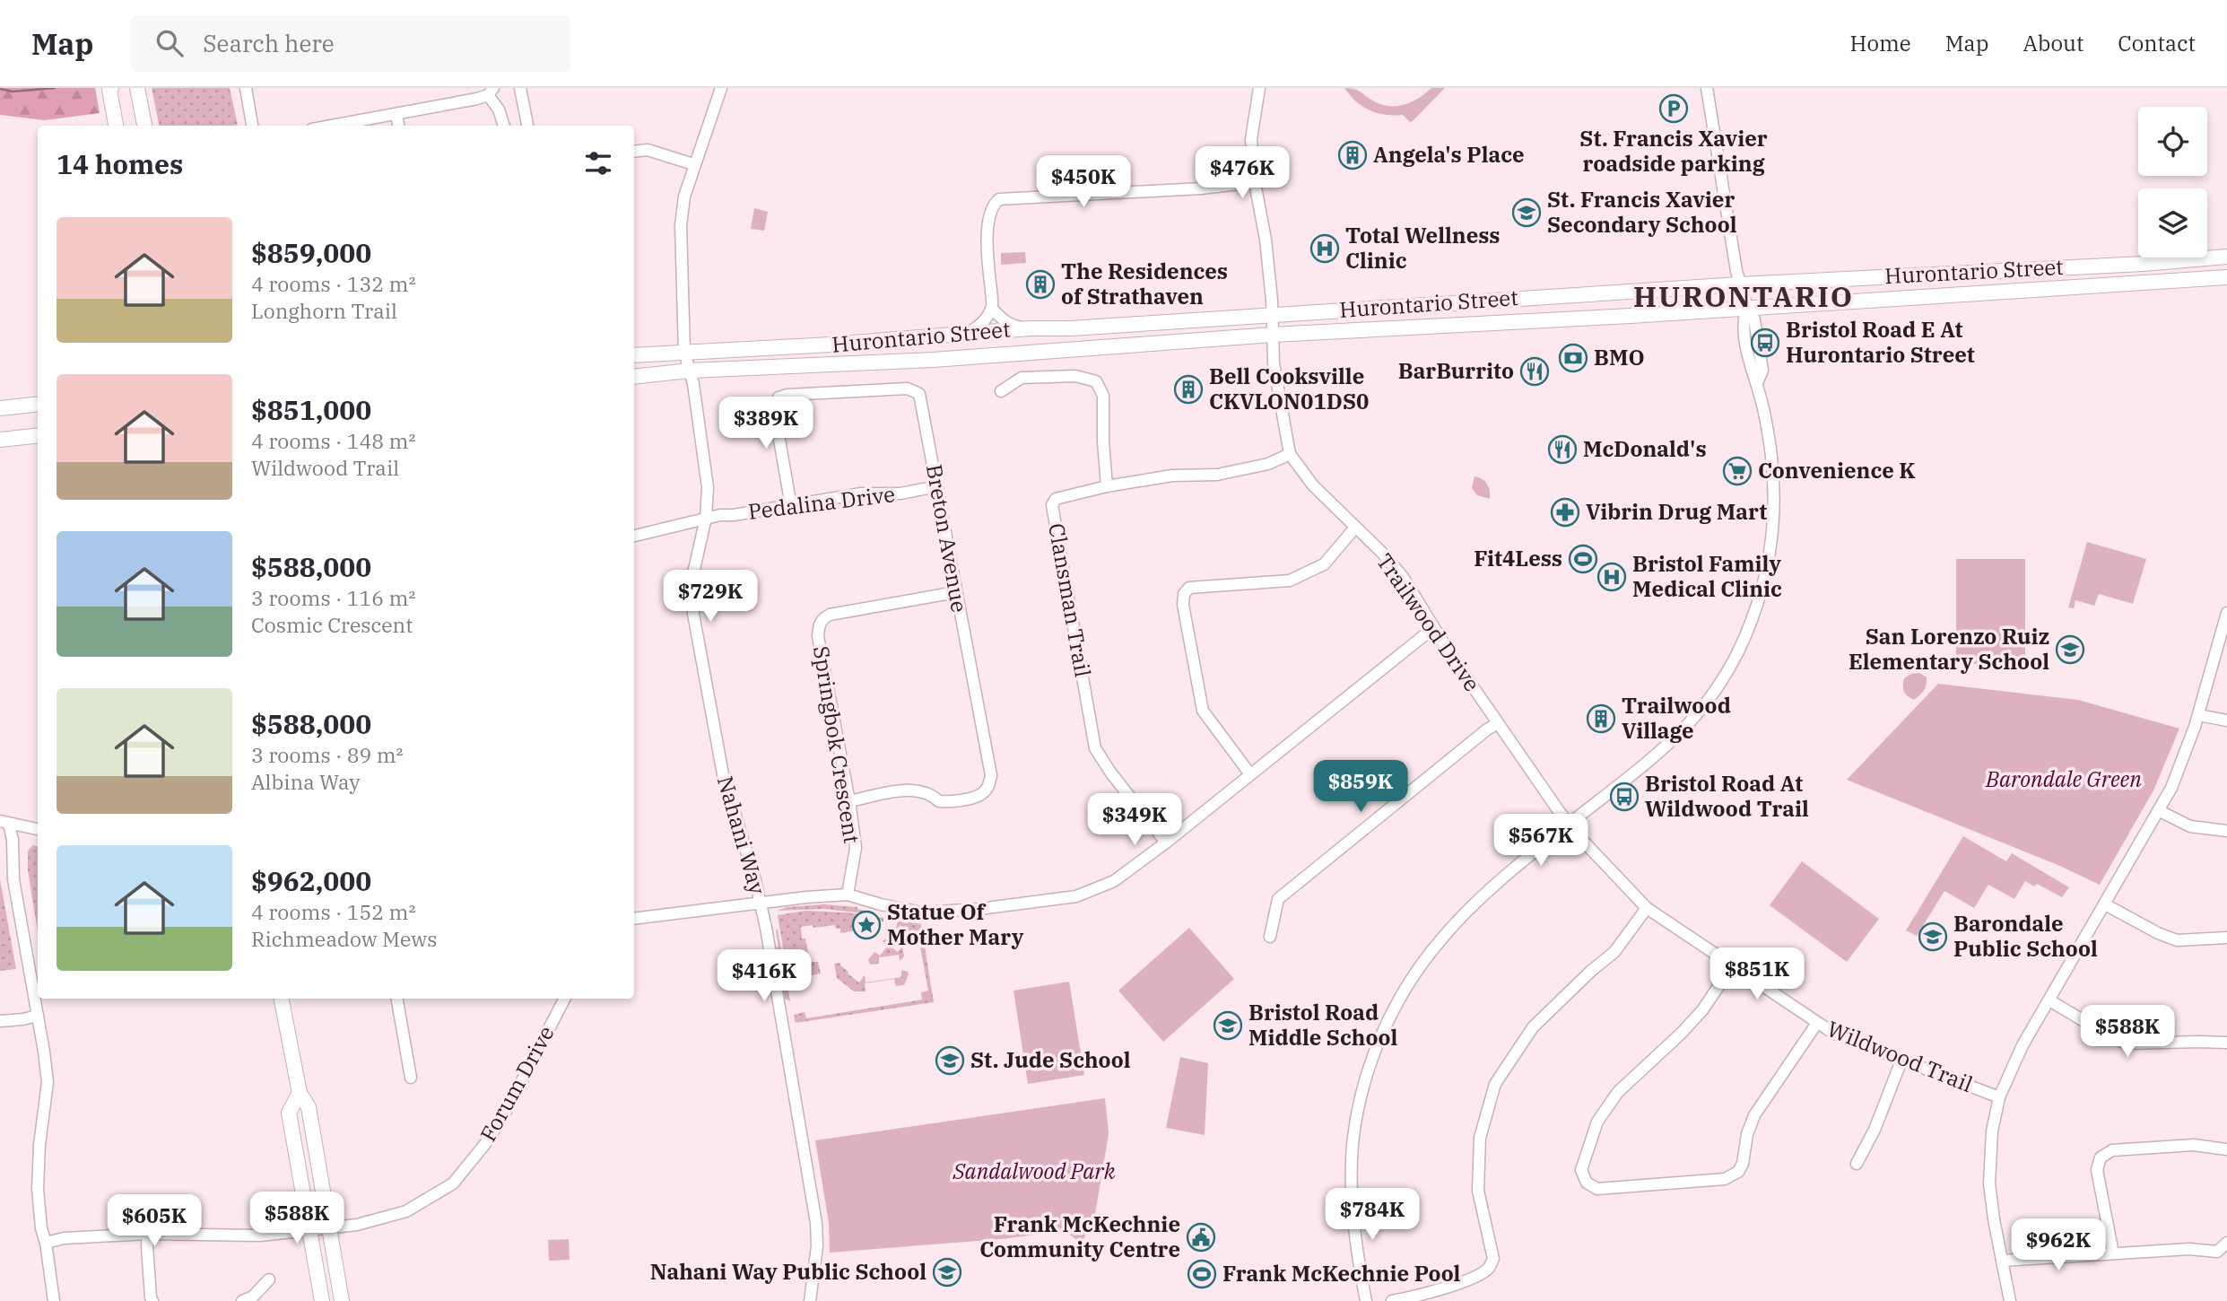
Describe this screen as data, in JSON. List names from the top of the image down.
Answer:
{
  "streets": {
    "main road": ["Hurontario Street"],
    "street": [
      "Pedalina Drive",
      "Breton Avenue",
      "Clansman Trail",
      "Trailwood Drive",
      "Springbok Crescent",
      "Nahani Way",
      "Wildwood Trail",
      "Forum Drive"
    ]
  },
  "crossings": [
    ["Hurontario Street", "Trailwood Drive"],
    ["Hurontario Street", "Nahani Way"],
    ["Pedalina Drive", "Breton Avenue"],
    ["Pedalina Drive", "Nahani Way"],
    ["Breton Avenue", "Springbok Crescent"],
    ["Clansman Trail", "Trailwood Drive"],
    ["Trailwood Drive", "Wildwood Trail"]
  ],
  "districts": ["HURONTARIO"],
  "parks": ["Barondale Green", "Sandalwood Park"],
  "places": {
    "parking": ["St. Francis Xavier roadside parking"],
    "building": [
      "Angela's Place",
      "The Residences of Strathaven",
      "Bell Cooksville CKVLON01DS0",
      "Trailwood Village"
    ],
    "school or university": [
      "St. Francis Xavier Secondary School",
      "San Lorenzo Ruiz Elementary School",
      "Barondale Public School",
      "Bristol Road Middle School",
      "St. Jude School",
      "Nahani Way Public School"
    ],
    "hospital": ["Total Wellness Clinic", "Bristol Family Medical Clinic"],
    "bus stop": ["Bristol Road E At Hurontario Street", "Bristol Road At Wildwood Trail"],
    "bank": ["BMO"],
    "restaurant": ["BarBurrito", "McDonald's"],
    "supermarket": ["Convenience K"],
    "pharmacy": ["Vibrin Drug Mart"],
    "sports": ["Fit4Less", "Frank McKechnie Pool"],
    "place": ["Statue Of Mother Mary"],
    "public building": ["Frank McKechnie Community Centre"]
  },
  "page": {
    "header": "Map",
    "search": "Search here",
    "nav": [
      "Home",
      "Map",
      "About",
      "Contact"
    ],
    "heading": "14 homes",
    "price": [
      "$476K",
      "$450K",
      "$389K",
      "$729K",
      "$859K",
      "$349K",
      "$567K",
      "$851K",
      "$416K",
      "$588K",
      "$784K",
      "$588K",
      "$605K",
      "$962K"
    ],
    "list": [
      {
        "name": "$859,000",
        "note": "4 rooms · 132 m² · Longhorn Trail"
      },
      {
        "name": "$851,000",
        "note": "4 rooms · 148 m² · Wildwood Trail"
      },
      {
        "name": "$588,000",
        "note": "3 rooms · 116 m² · Cosmic Crescent"
      },
      {
        "name": "$588,000",
        "note": "3 rooms · 89 m² · Albina Way"
      },
      {
        "name": "$962,000",
        "note": "4 rooms · 152 m² · Richmeadow Mews"
      }
    ]
  }
}
